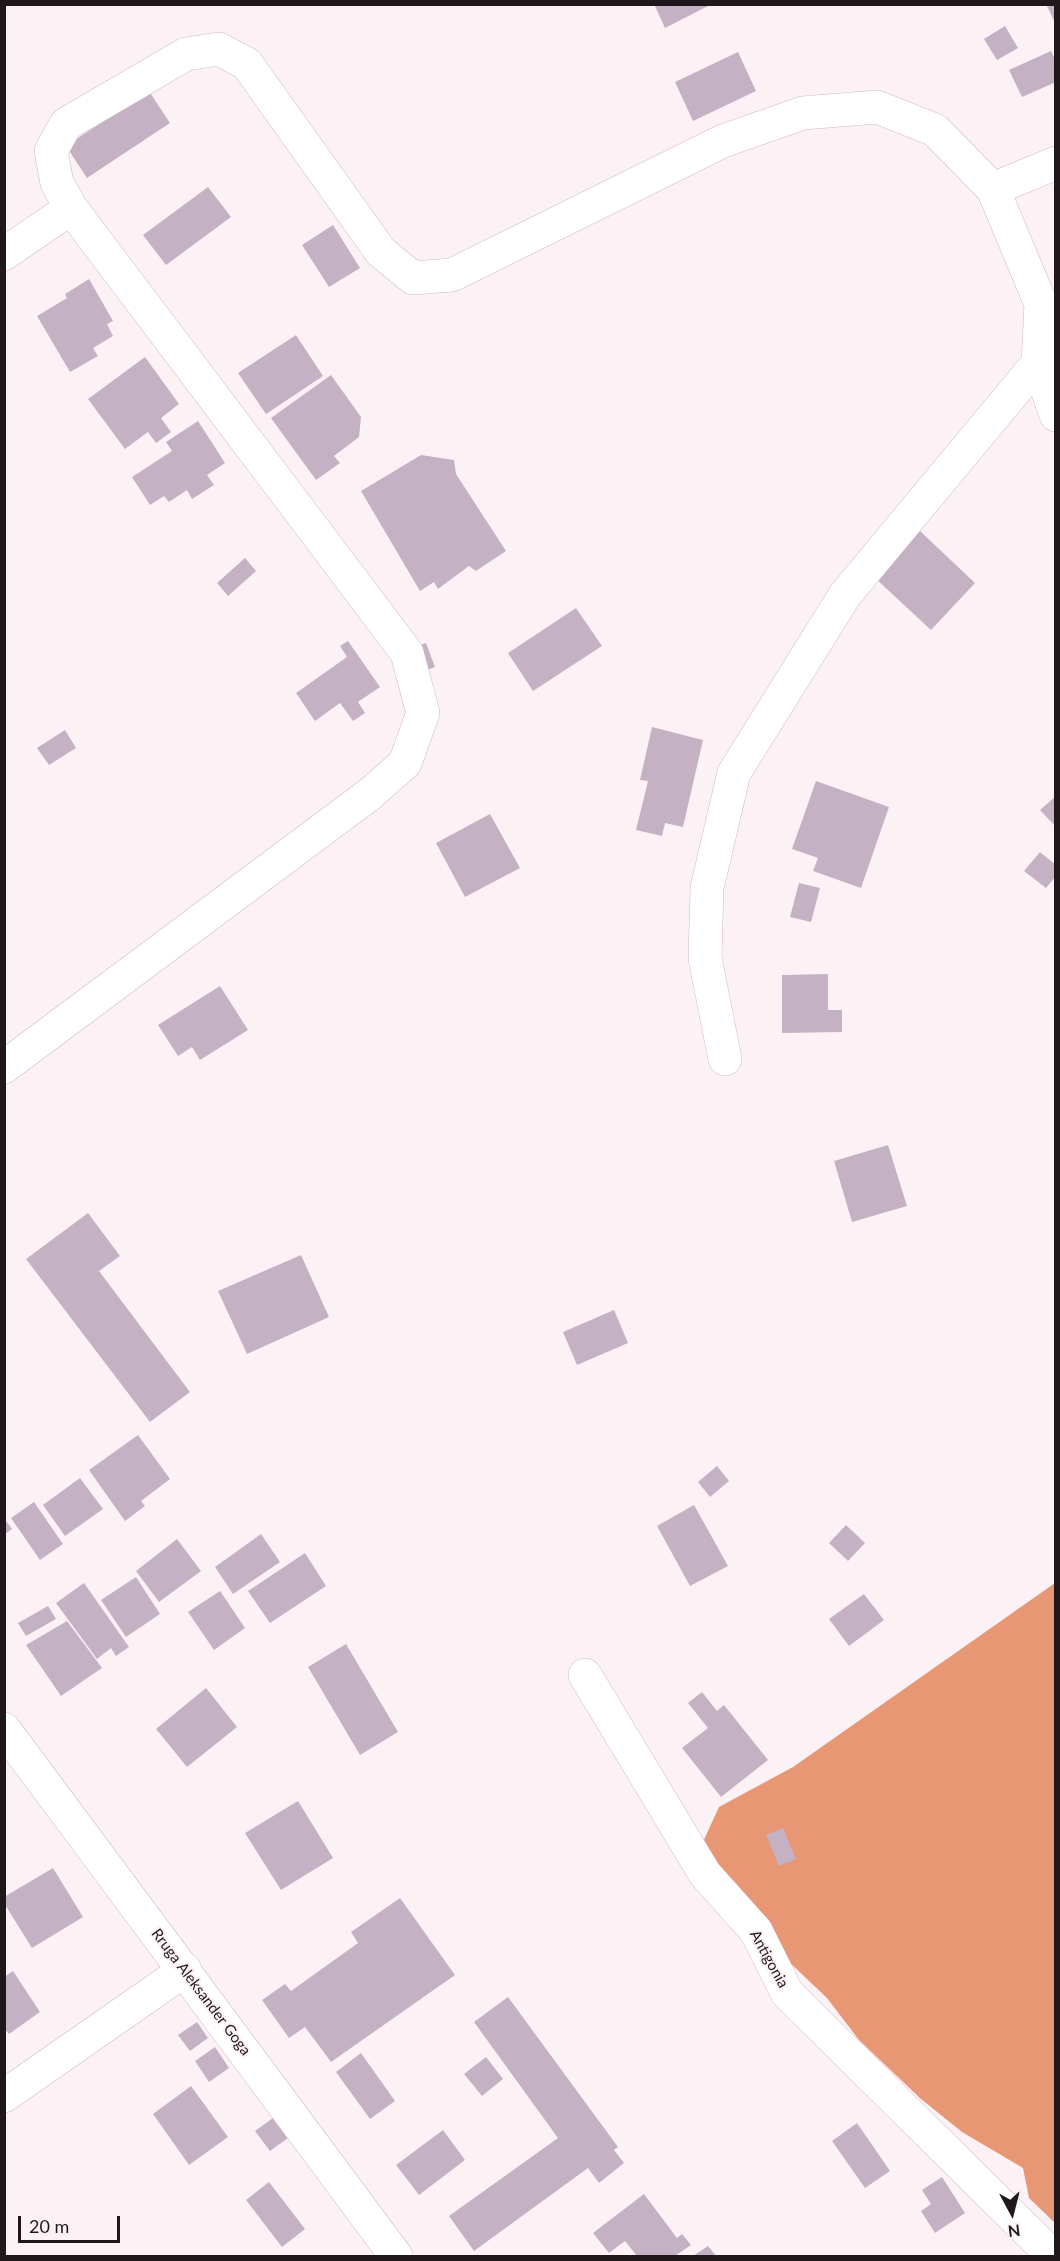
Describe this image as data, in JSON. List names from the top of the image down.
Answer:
{
  "streets": {
    "street": ["Antigonia", "Rruga Aleksander Goga"]
  },
  "scale_bar": "20 m",
  "north": "bottom"
}
